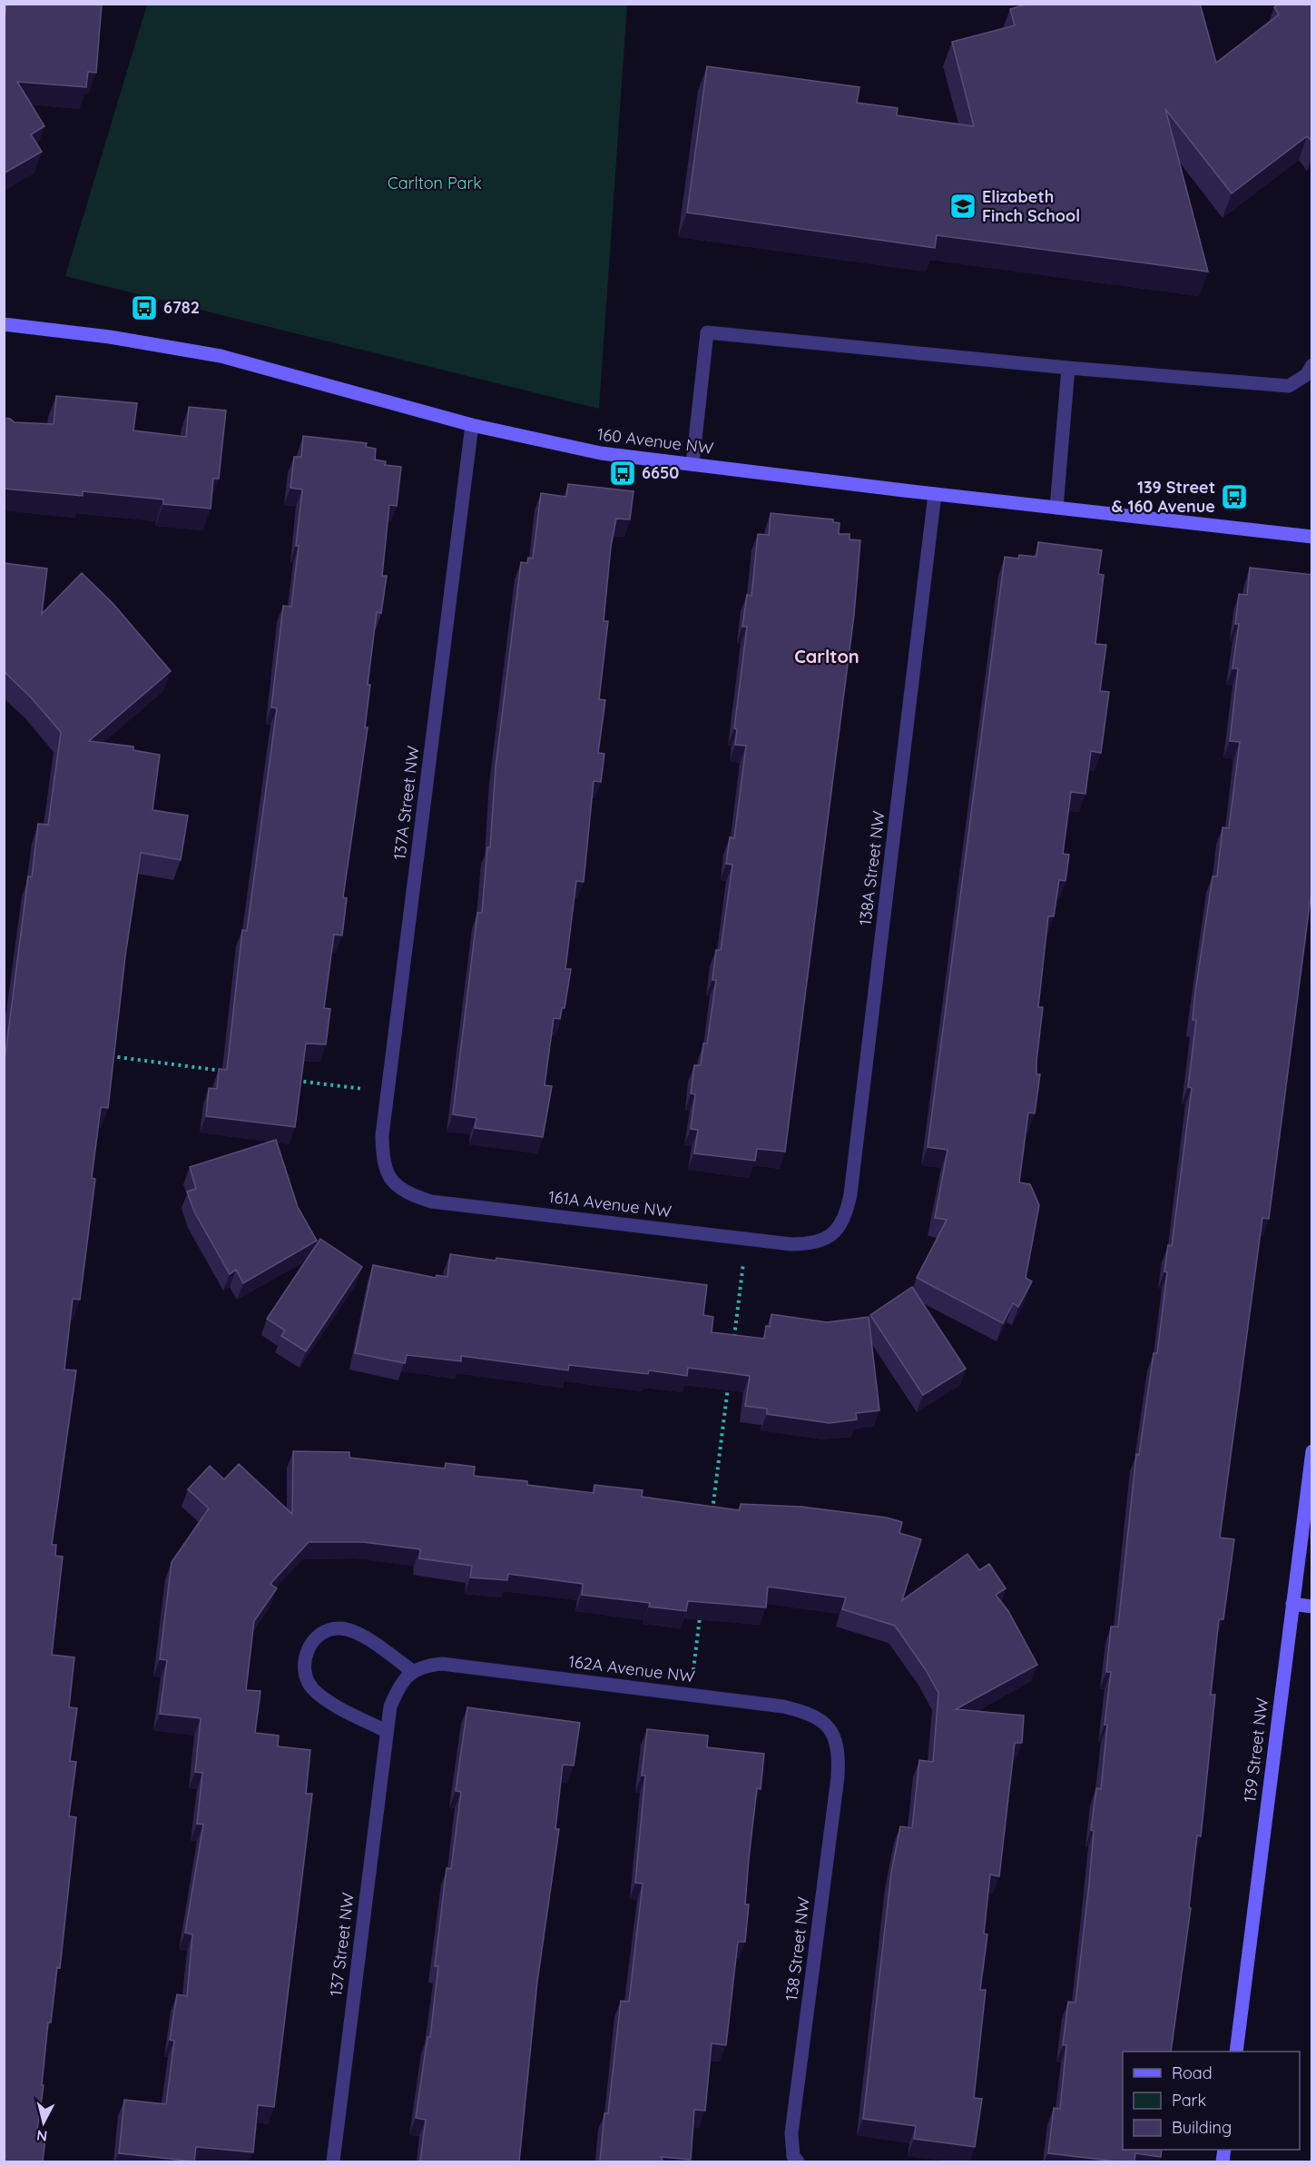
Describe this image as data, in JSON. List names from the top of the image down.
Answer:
{
  "streets": {
    "street": [
      "160 Avenue NW",
      "137A Street NW",
      "138A Street NW",
      "161A Avenue NW",
      "162A Avenue NW",
      "139 Street NW",
      "137 Street NW",
      "138 Street NW"
    ]
  },
  "crossings": [
    ["160 Avenue NW", "137A Street NW"],
    ["160 Avenue NW", "138A Street NW"],
    ["137A Street NW", "161A Avenue NW"],
    ["138A Street NW", "161A Avenue NW"],
    ["162A Avenue NW", "137 Street NW"],
    ["162A Avenue NW", "138 Street NW"]
  ],
  "districts": ["Carlton"],
  "parks": ["Carlton Park"],
  "places": {
    "school or university": ["Elizabeth Finch School"],
    "bus stop": ["6782", "6650", "139 Street & 160 Avenue"]
  },
  "legend": ["Road", "Park", "Building"],
  "north": "bottom"
}
